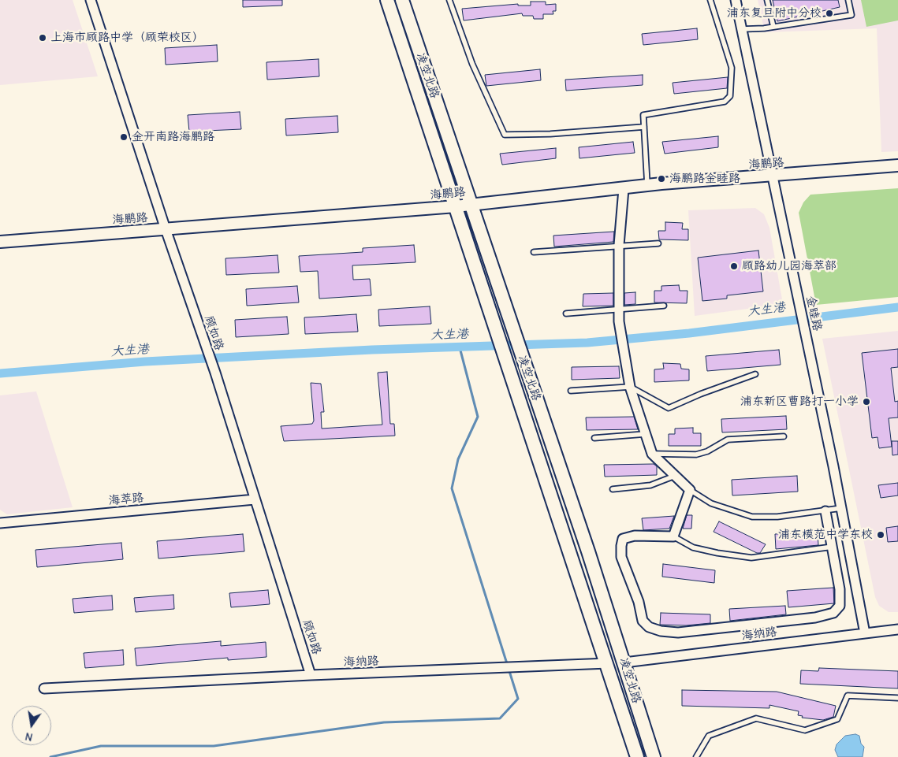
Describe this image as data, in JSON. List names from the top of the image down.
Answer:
{
  "streets": {
    "main road": ["凌空北路"],
    "street": [
      "海鹏路",
      "金睦路",
      "顾如路",
      "海萃路",
      "海纳路"
    ]
  },
  "crossings": [
    ["凌空北路", "海鹏路"],
    ["凌空北路", "海纳路"],
    ["海鹏路", "金睦路"],
    ["海鹏路", "顾如路"],
    ["金睦路", "海纳路"],
    ["顾如路", "海萃路"],
    ["顾如路", "海纳路"]
  ],
  "water": ["大生港"],
  "places": [
    "浦东复旦附中分校",
    "上海市顾路中学（顾荣校区）",
    "金开南路海鹏路",
    "海鹏路金睦路",
    "顾路幼儿园海萃部",
    "浦东新区曹路打一小学",
    "浦东模范中学东校"
  ],
  "north": "bottom"
}
